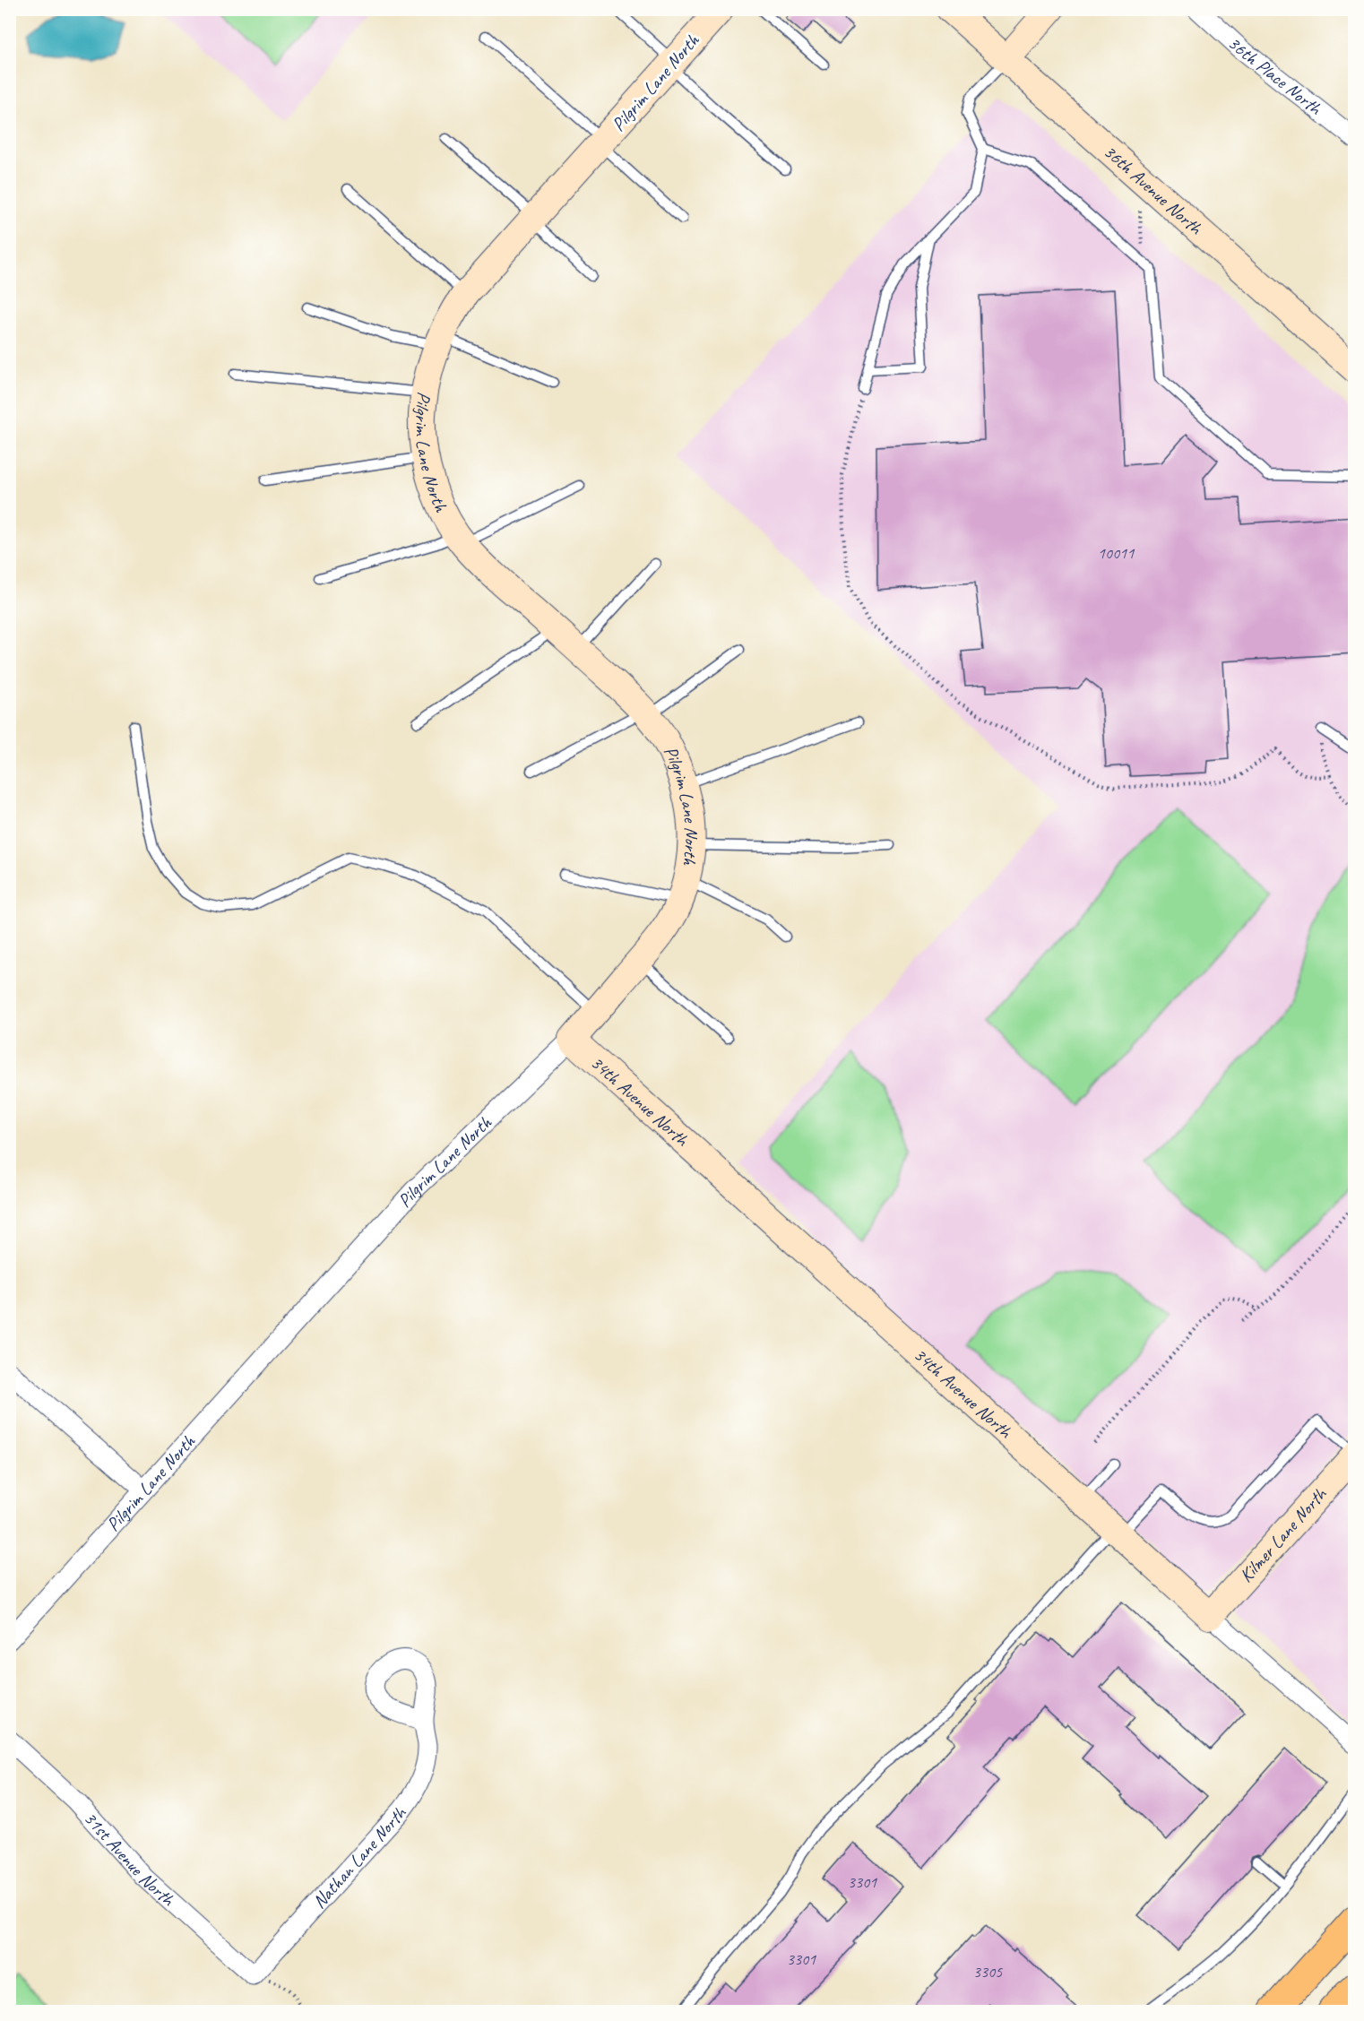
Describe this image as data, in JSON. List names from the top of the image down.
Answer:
{
  "streets": {
    "street": [
      "36th Place North",
      "Pilgrim Lane North",
      "36th Avenue North",
      "34th Avenue North",
      "Kilmer Lane North",
      "Nathan Lane North",
      "31st Avenue North"
    ]
  },
  "crossings": [
    ["Pilgrim Lane North", "34th Avenue North"],
    ["34th Avenue North", "Kilmer Lane North"],
    ["Nathan Lane North", "31st Avenue North"]
  ],
  "house_numbers": [
    "10011",
    "3301",
    "3301",
    "3305"
  ]
}
